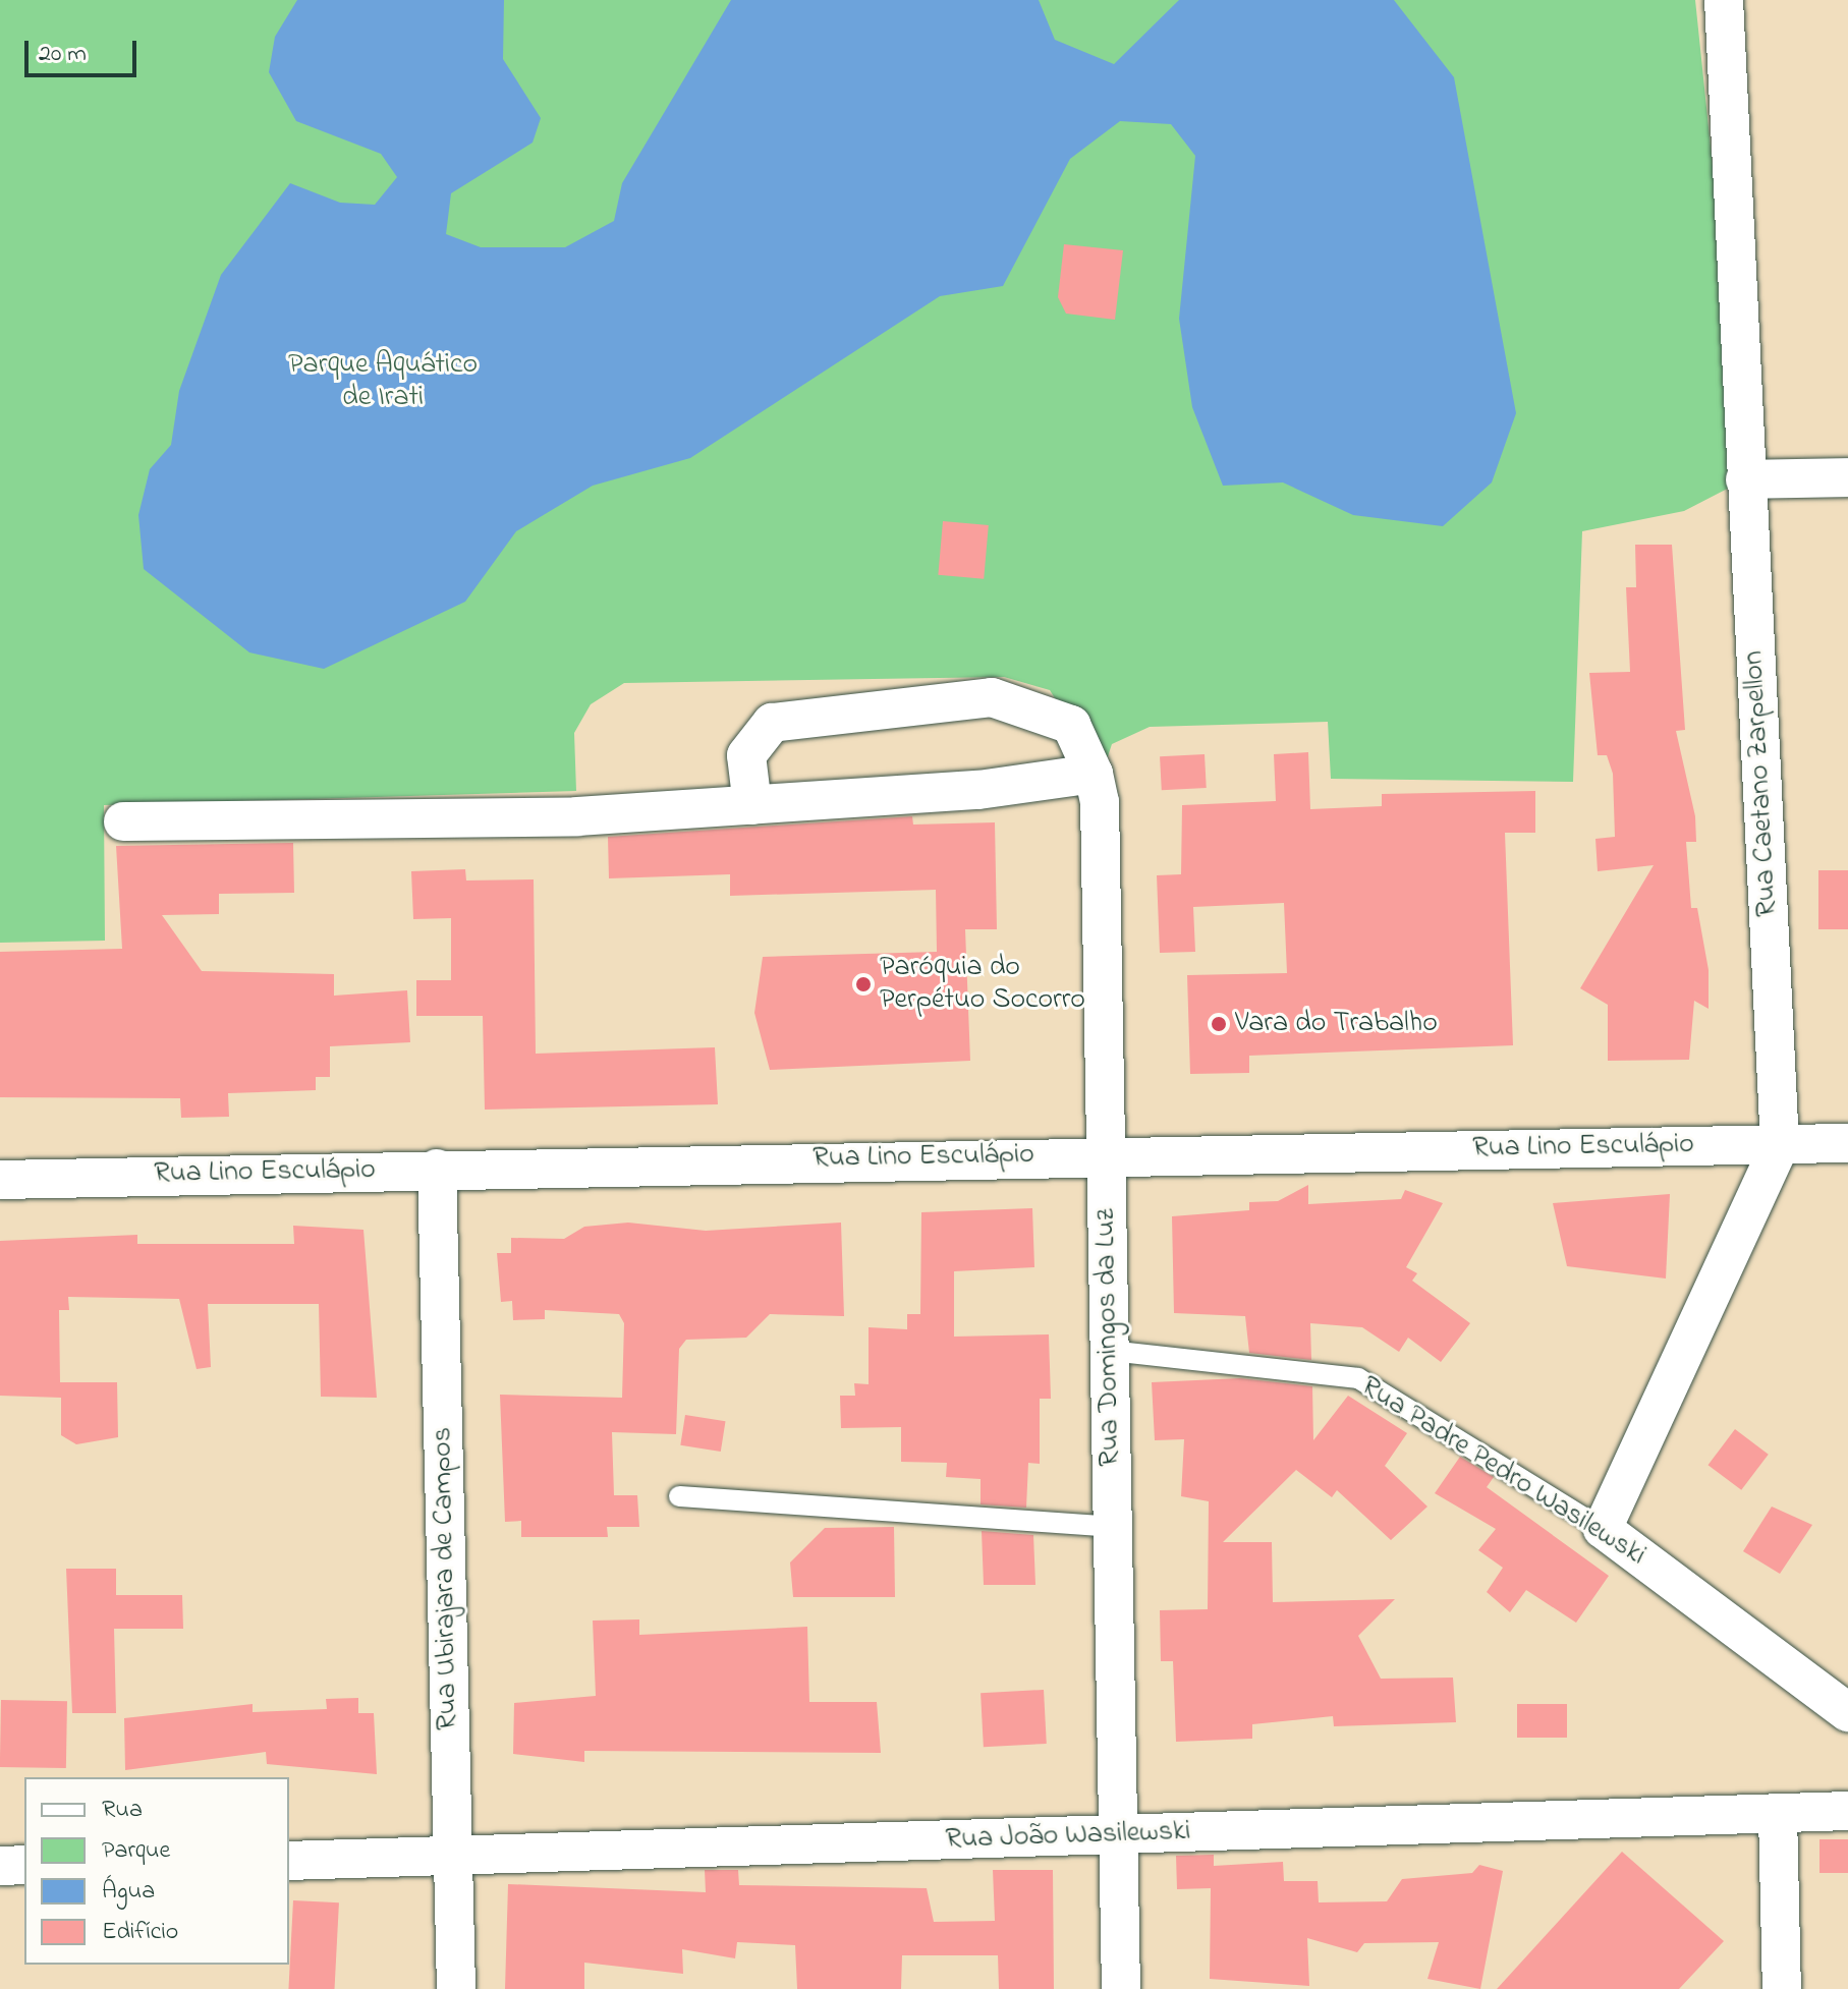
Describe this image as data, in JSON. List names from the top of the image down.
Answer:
{
  "streets": {
    "street": [
      "Rua Caetano Zarpellon",
      "Rua Lino Esculápio",
      "Rua Domingos da Luz",
      "Rua Padre Pedro Wasilewski",
      "Rua Ubirajara de Campos",
      "Rua João Wasilewski"
    ]
  },
  "crossings": [
    ["Rua Caetano Zarpellon", "Rua Lino Esculápio"],
    ["Rua Caetano Zarpellon", "Rua Padre Pedro Wasilewski"],
    ["Rua Lino Esculápio", "Rua Domingos da Luz"],
    ["Rua Lino Esculápio", "Rua Ubirajara de Campos"],
    ["Rua Domingos da Luz", "Rua Padre Pedro Wasilewski"],
    ["Rua Domingos da Luz", "Rua João Wasilewski"],
    ["Rua Ubirajara de Campos", "Rua João Wasilewski"]
  ],
  "parks": ["Parque Aquático de Irati"],
  "places": ["Paróquia do Perpétuo Socorro", "Vara do Trabalho"],
  "legend": [
    "Rua",
    "Parque",
    "Água",
    "Edifício"
  ],
  "scale_bar": "20 m"
}
